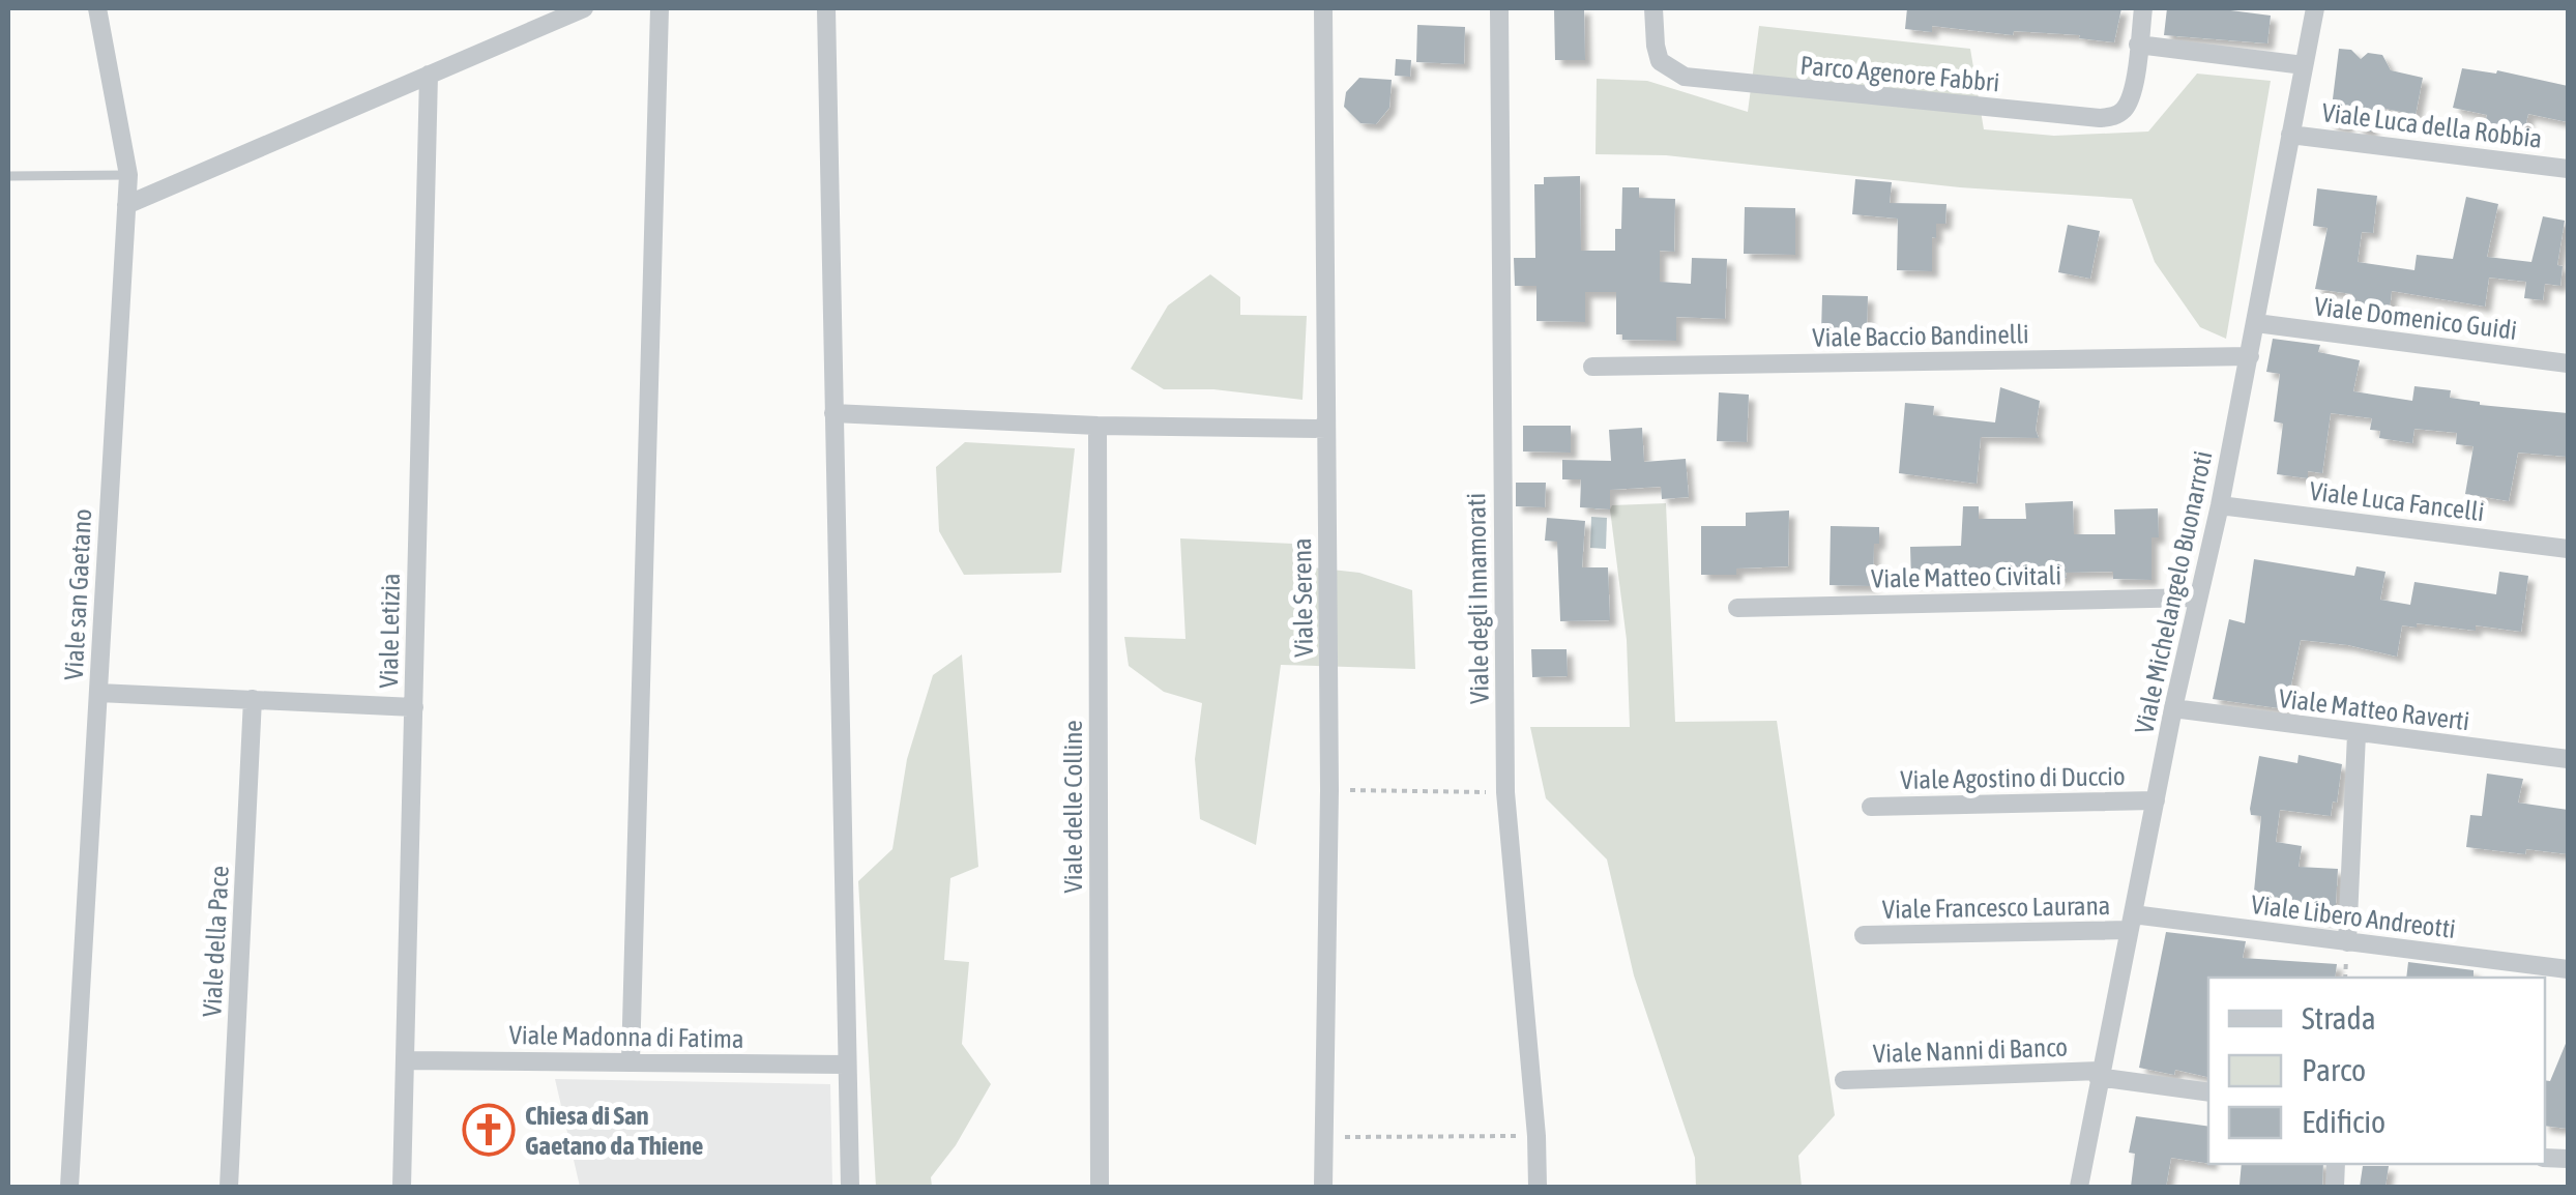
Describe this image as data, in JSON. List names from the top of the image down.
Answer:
{
  "streets": {
    "street": [
      "Parco Agenore Fabbri",
      "Viale Luca della Robbia",
      "Viale Domenico Guidi",
      "Viale Baccio Bandinelli",
      "Viale Luca Fancelli",
      "Viale Matteo Civitali",
      "Viale Michelangelo Buonarroti",
      "Viale san Gaetano",
      "Viale Serena",
      "Viale degli Innamorati",
      "Viale Letizia",
      "Viale Matteo Raverti",
      "Viale Agostino di Duccio",
      "Viale delle Colline",
      "Viale Francesco Laurana",
      "Viale Libero Andreotti",
      "Viale della Pace",
      "Viale Madonna di Fatima",
      "Viale Nanni di Banco"
    ]
  },
  "crossings": [
    ["Viale Luca della Robbia", "Viale Michelangelo Buonarroti"],
    ["Viale Domenico Guidi", "Viale Michelangelo Buonarroti"],
    ["Viale Baccio Bandinelli", "Viale Michelangelo Buonarroti"],
    ["Viale Luca Fancelli", "Viale Michelangelo Buonarroti"],
    ["Viale Matteo Civitali", "Viale Michelangelo Buonarroti"],
    ["Viale Michelangelo Buonarroti", "Viale Matteo Raverti"],
    ["Viale Michelangelo Buonarroti", "Viale Agostino di Duccio"],
    ["Viale Michelangelo Buonarroti", "Viale Francesco Laurana"],
    ["Viale Michelangelo Buonarroti", "Viale Libero Andreotti"],
    ["Viale Michelangelo Buonarroti", "Viale Nanni di Banco"],
    ["Viale Letizia", "Viale Madonna di Fatima"],
    ["Viale Francesco Laurana", "Viale Libero Andreotti"]
  ],
  "places": {
    "church": ["Chiesa di San Gaetano da Thiene"]
  },
  "legend": ["Strada", "Parco", "Edificio"]
}
